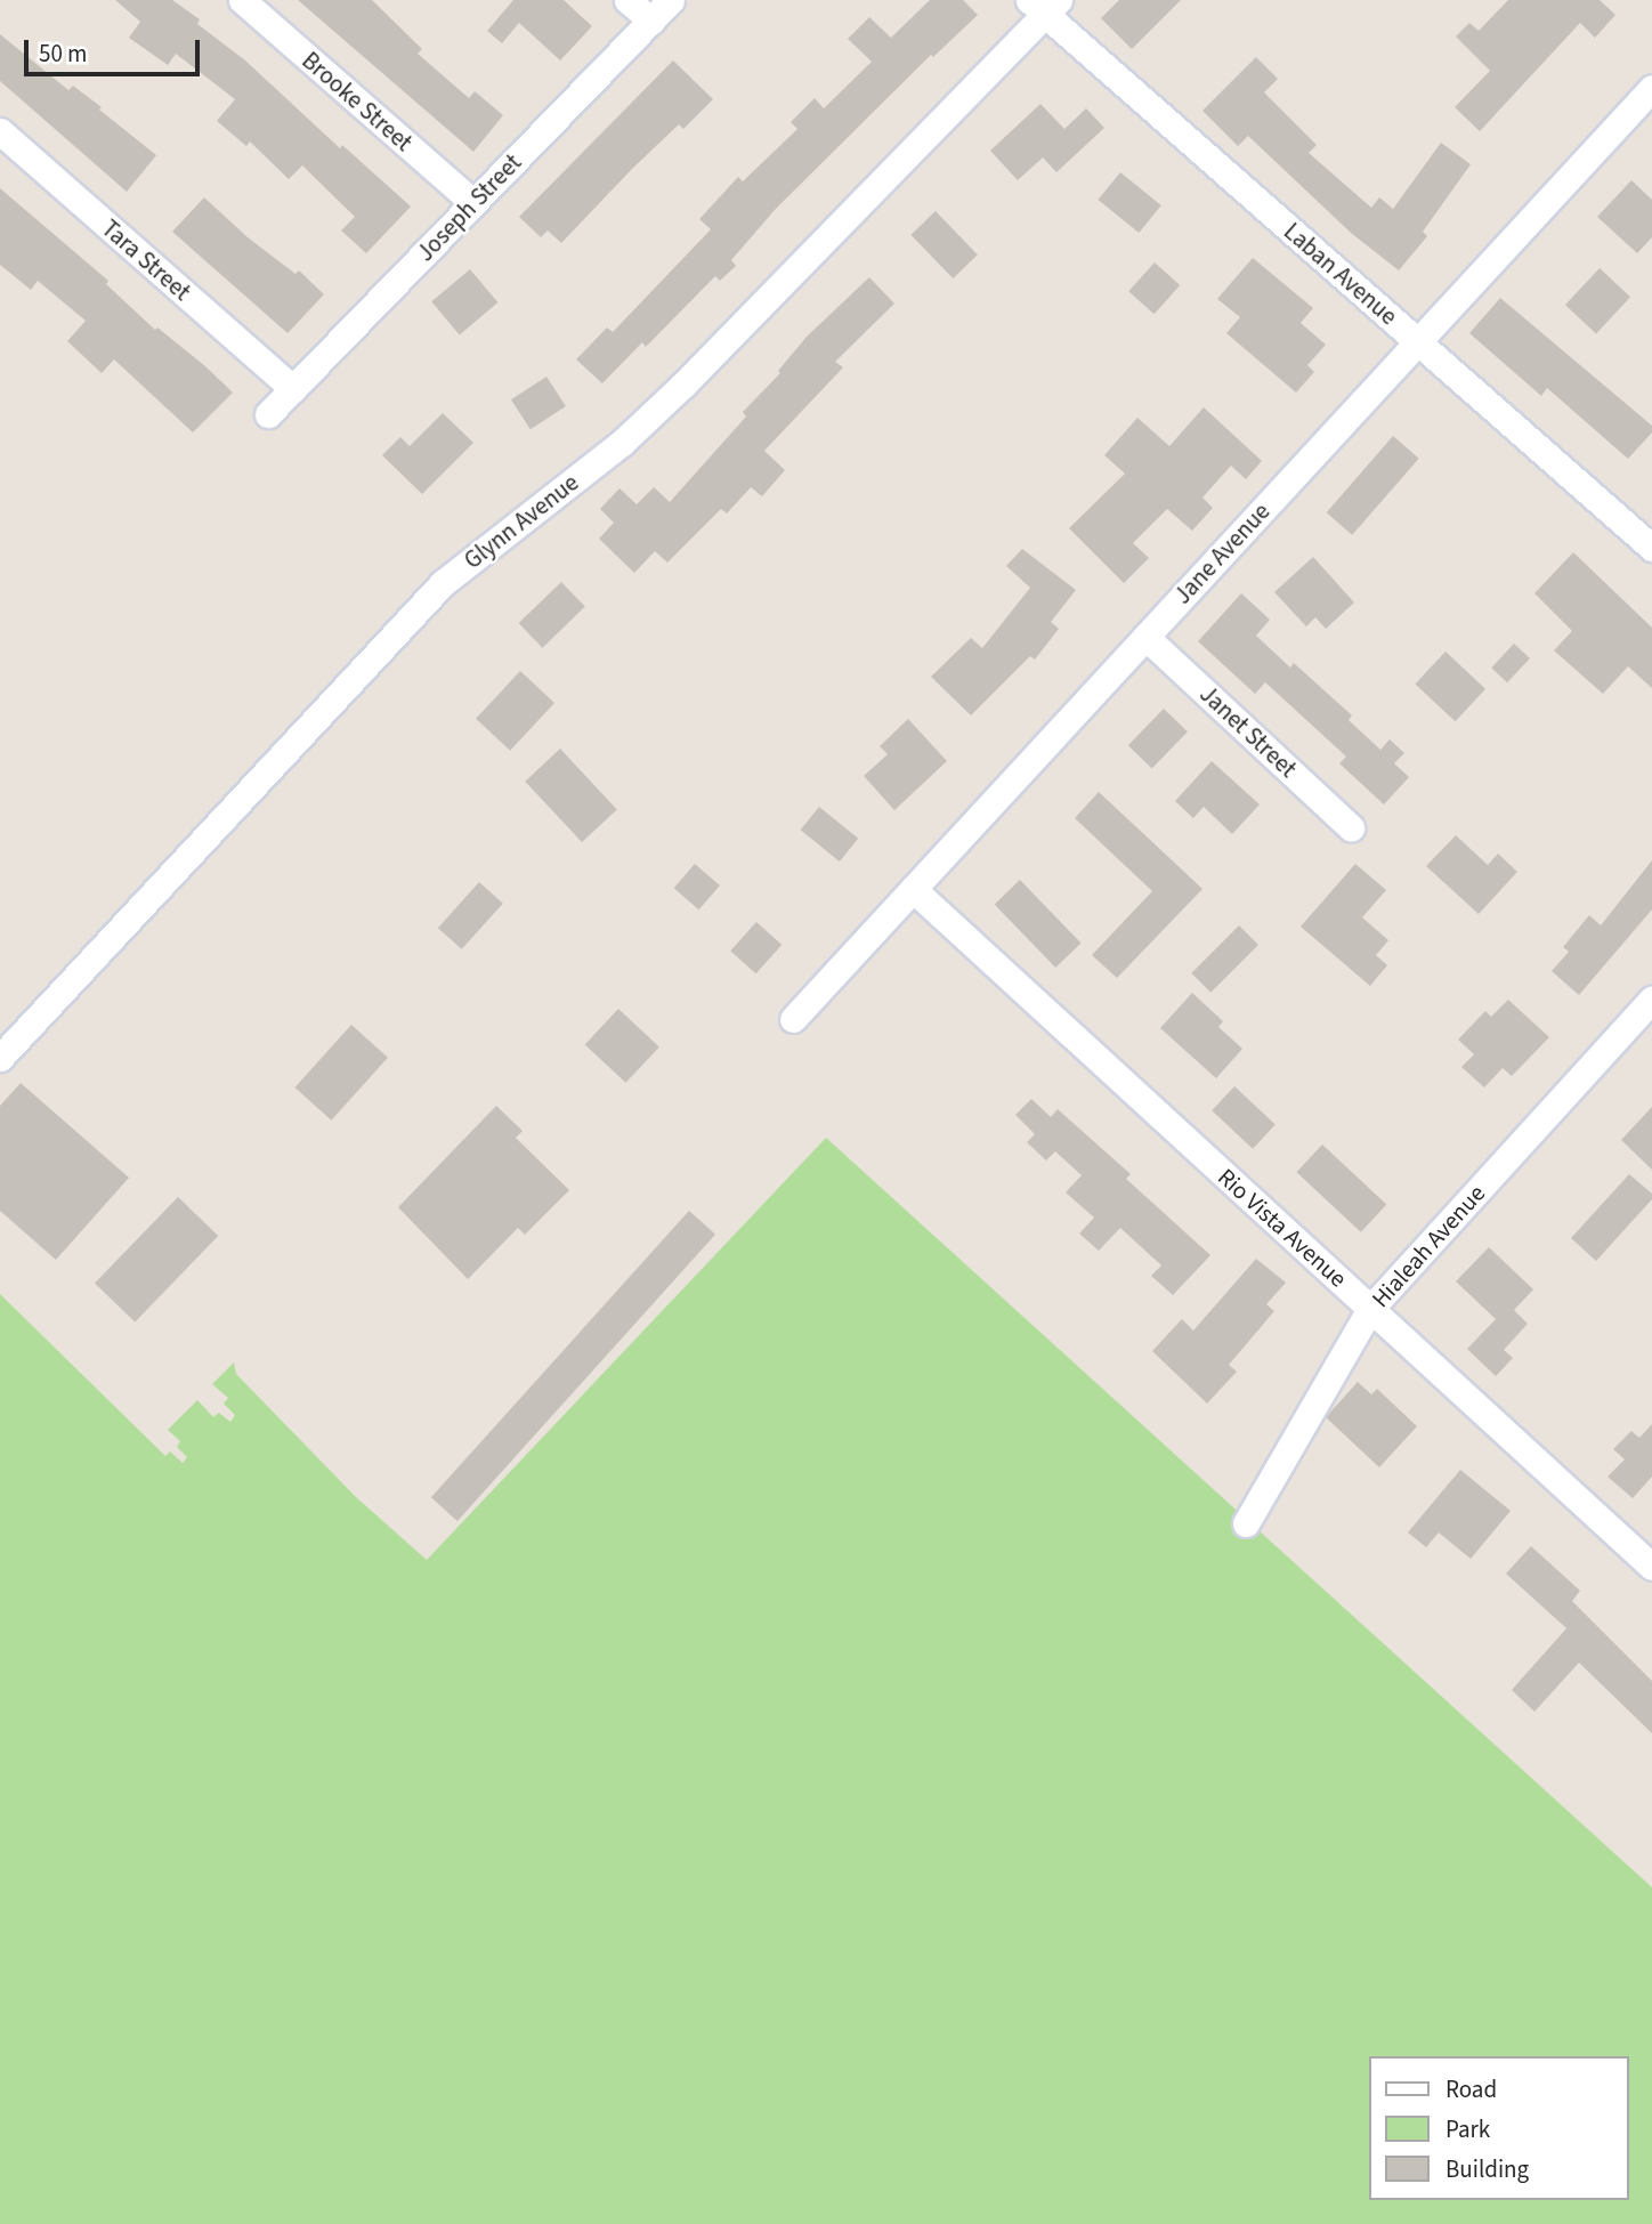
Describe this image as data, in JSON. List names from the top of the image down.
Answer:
{
  "streets": {
    "street": [
      "Brooke Street",
      "Joseph Street",
      "Tara Street",
      "Laban Avenue",
      "Glynn Avenue",
      "Jane Avenue",
      "Janet Street",
      "Rio Vista Avenue",
      "Hialeah Avenue"
    ]
  },
  "crossings": [
    ["Brooke Street", "Joseph Street"],
    ["Joseph Street", "Tara Street"],
    ["Laban Avenue", "Glynn Avenue"],
    ["Laban Avenue", "Jane Avenue"],
    ["Jane Avenue", "Janet Street"],
    ["Jane Avenue", "Rio Vista Avenue"],
    ["Rio Vista Avenue", "Hialeah Avenue"]
  ],
  "legend": ["Road", "Park", "Building"],
  "scale_bar": "50 m"
}
